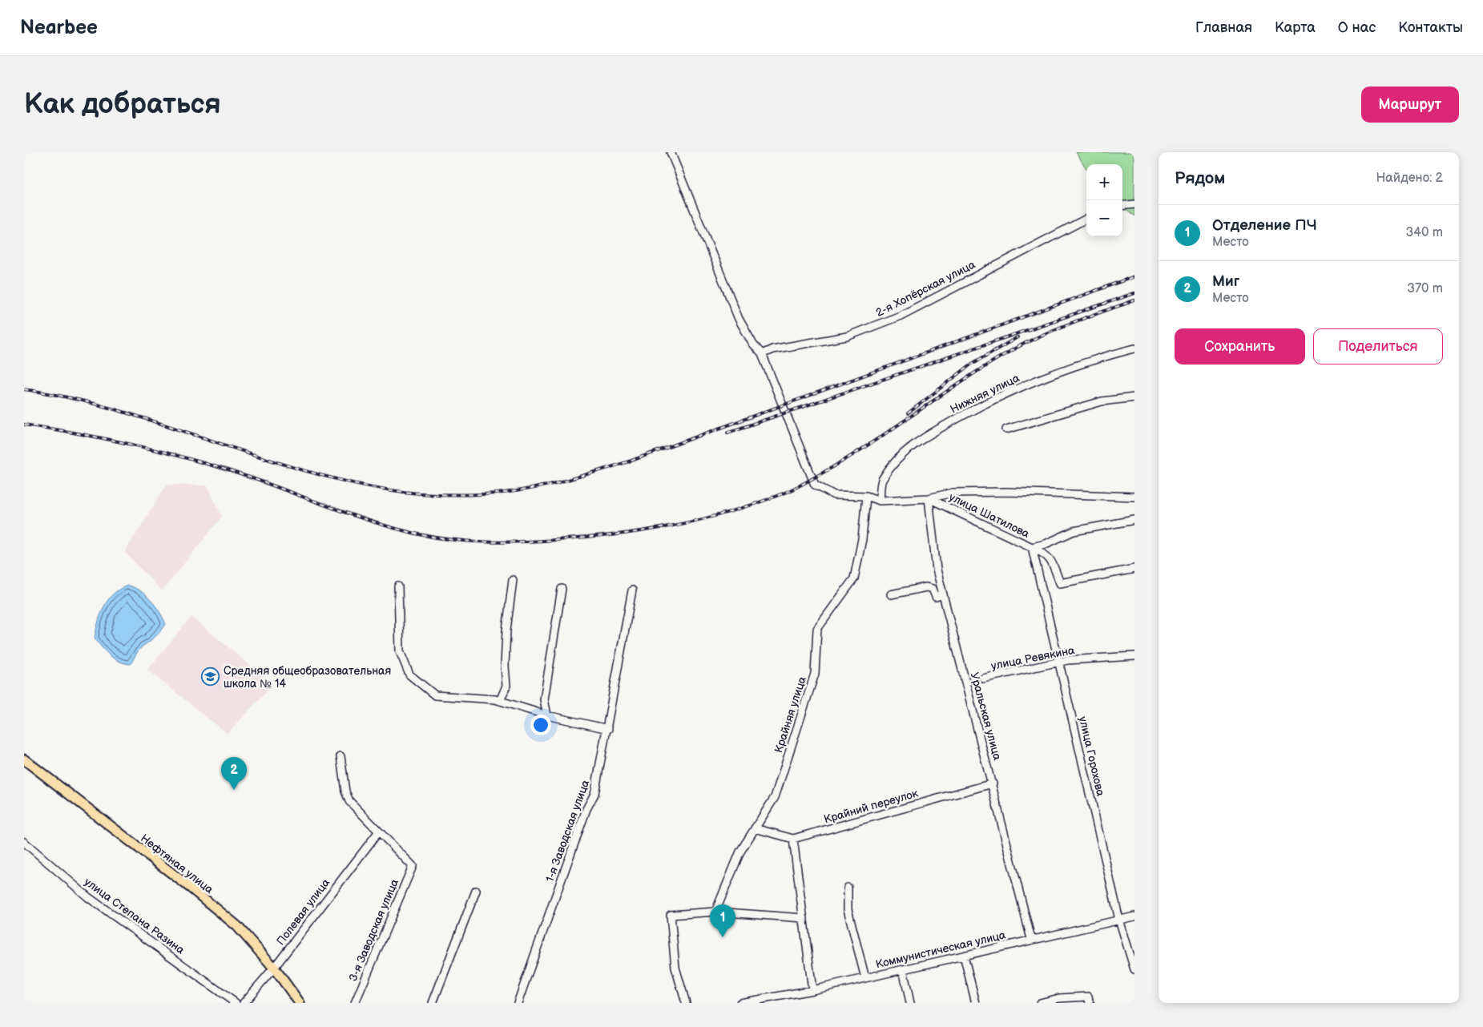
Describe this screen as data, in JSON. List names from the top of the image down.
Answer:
{
  "streets": {
    "main road": ["Нефтяная улица"],
    "street": [
      "2-я Хопёрская улица",
      "Нижняя улица",
      "улица Шатилова",
      "улица Ревякина",
      "Крайняя улица",
      "Уральская улица",
      "улица Горохова",
      "Крайний переулок",
      "1-я Заводская улица",
      "Полевая улица",
      "улица Степана Разина",
      "3-я Заводская улица",
      "Коммунистическая улица"
    ]
  },
  "crossings": [
    ["Нижняя улица", "улица Шатилова"],
    ["улица Шатилова", "Уральская улица"],
    ["улица Шатилова", "улица Горохова"],
    ["улица Ревякина", "улица Горохова"],
    ["Уральская улица", "Крайний переулок"],
    ["Уральская улица", "Коммунистическая улица"],
    ["улица Горохова", "Коммунистическая улица"],
    ["Нефтяная улица", "Полевая улица"],
    ["Полевая улица", "3-я Заводская улица"]
  ],
  "places": {
    "school or university": ["Средняя общеобразовательная школа № 14"]
  },
  "page": {
    "header": "Nearbee",
    "nav": [
      "Главная",
      "Карта",
      "О нас",
      "Контакты"
    ],
    "buttons": [
      "Маршрут",
      ["Сохранить", "Поделиться"]
    ],
    "title": "Как добраться",
    "heading": ["Рядом", "Найдено: 2"],
    "map_buttons": ["+", "−"],
    "list": [
      {
        "mark": "1",
        "name": "Отделение ПЧ",
        "note": "Место",
        "value": "340 m"
      },
      {
        "mark": "2",
        "name": "Миг",
        "note": "Место",
        "value": "370 m"
      }
    ],
    "pins": ["2", "1"]
  }
}
